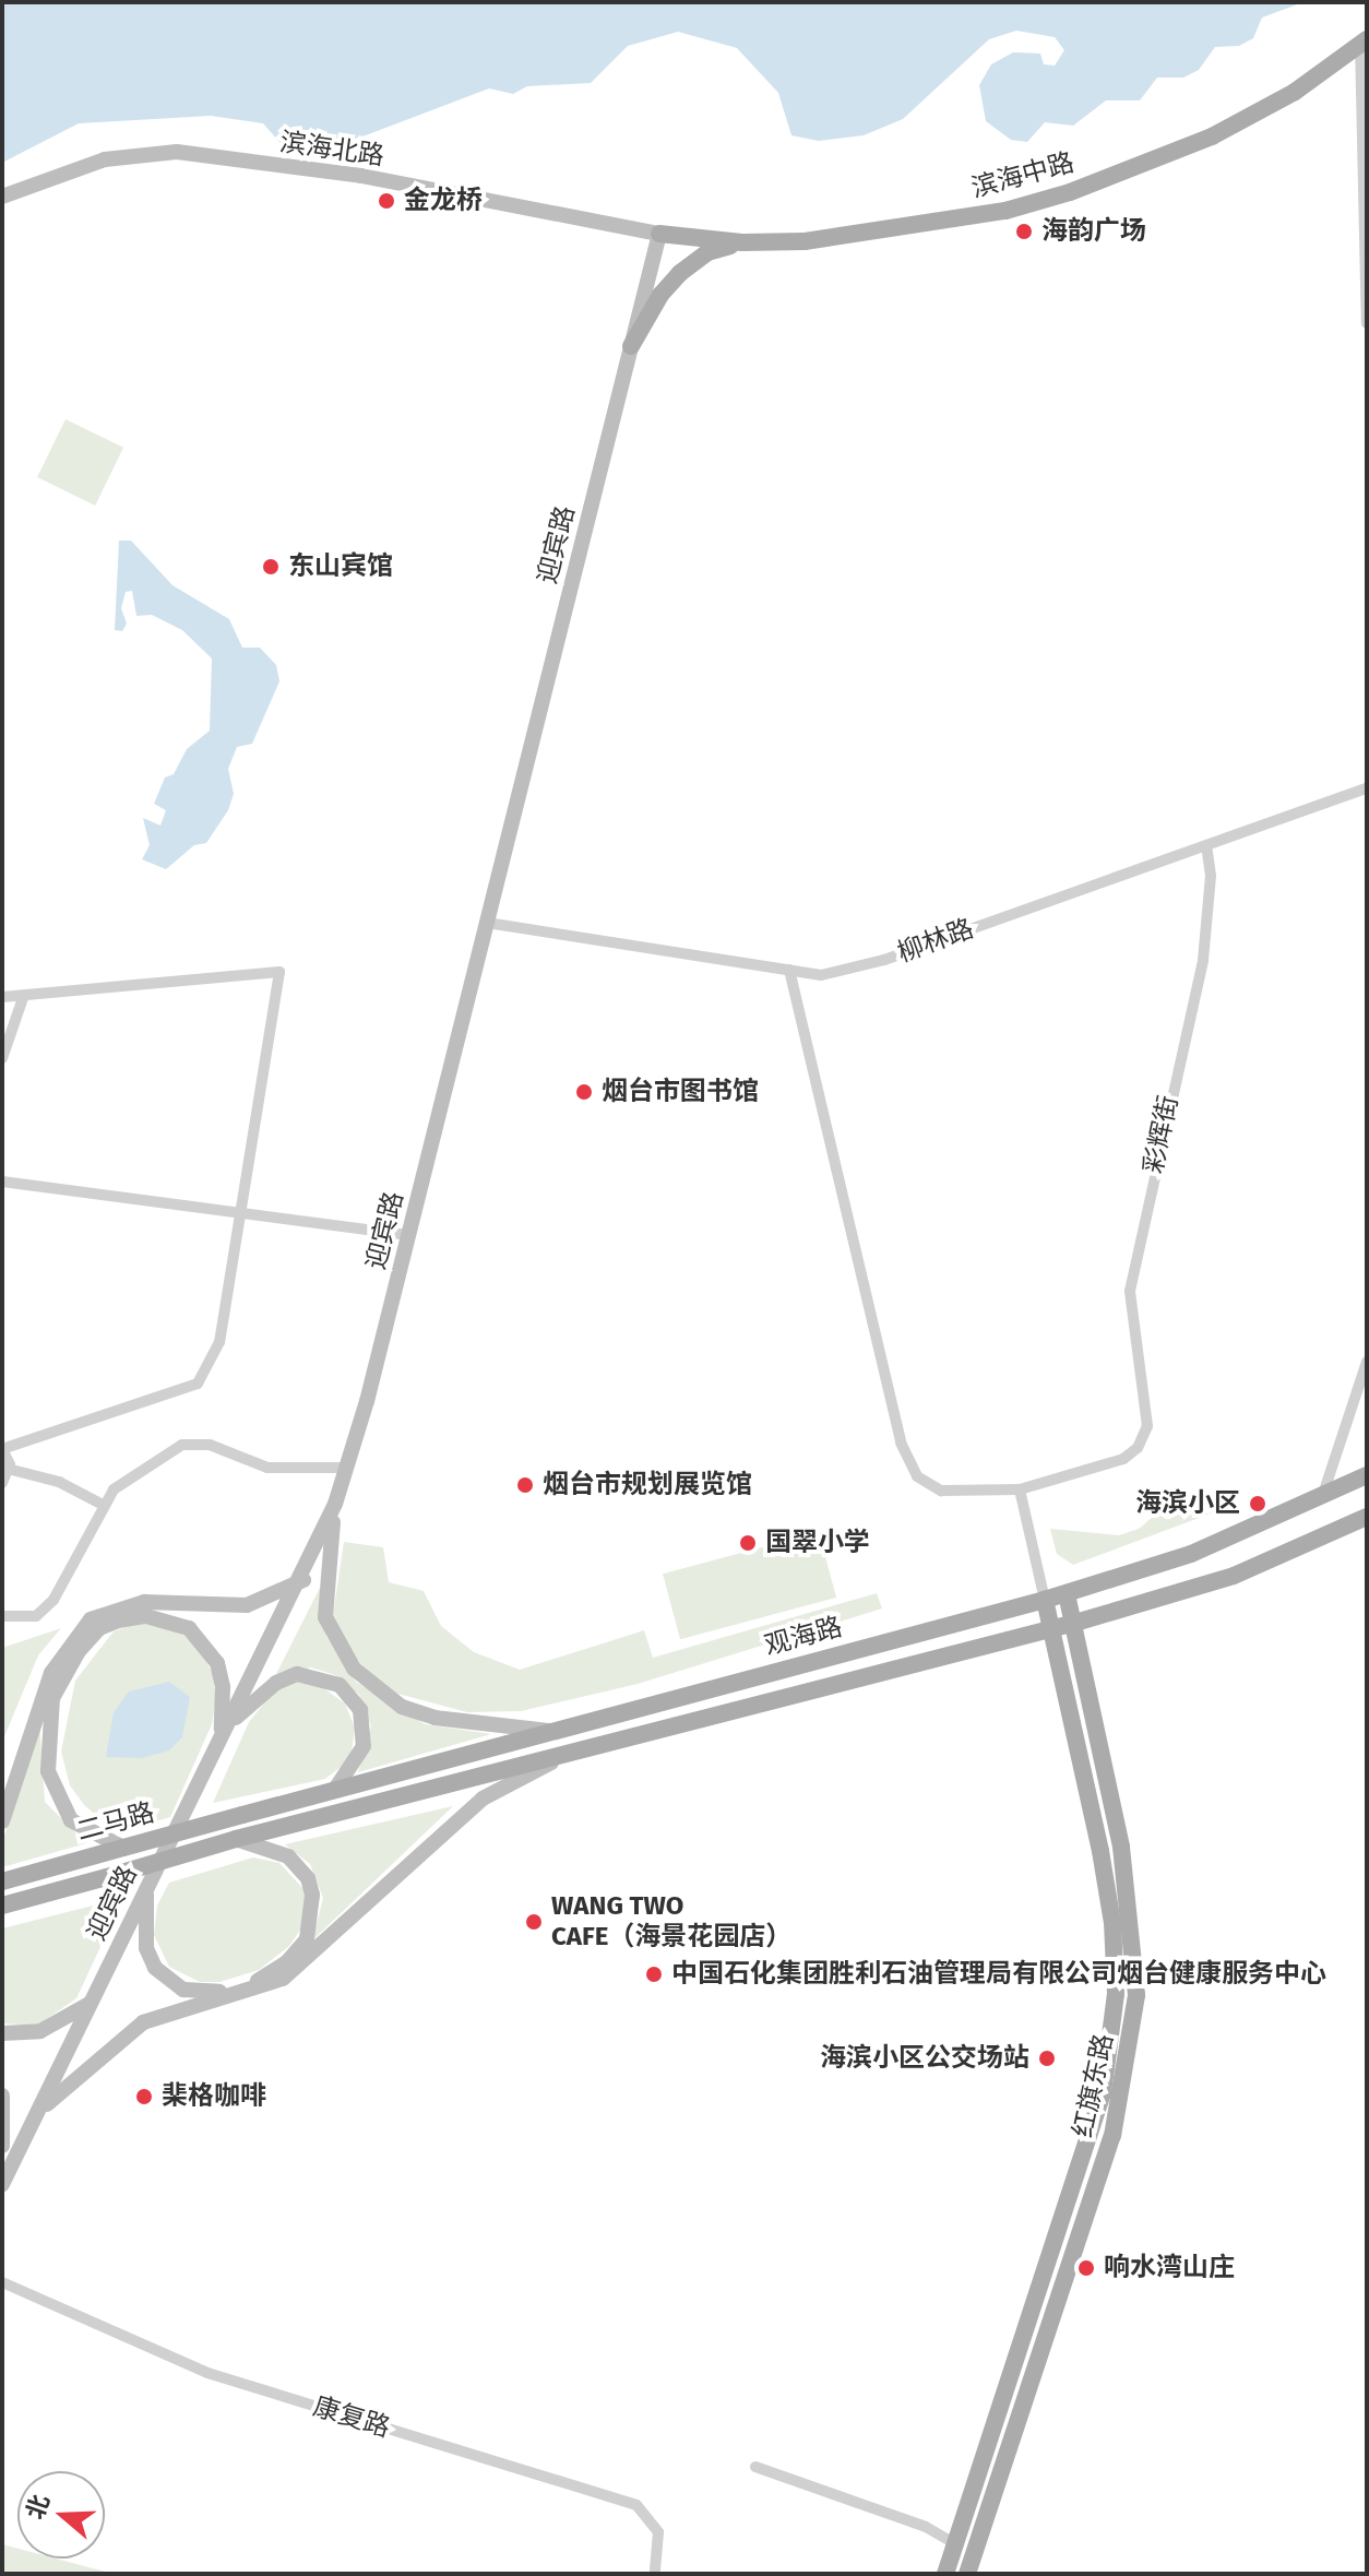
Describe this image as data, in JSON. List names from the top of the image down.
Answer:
{
  "streets": {
    "main road": [
      "滨海北路",
      "滨海中路",
      "迎宾路",
      "观海路",
      "二马路",
      "红旗东路"
    ],
    "street": ["柳林路", "彩辉街", "康复路"]
  },
  "crossings": [
    ["滨海北路", "滨海中路"],
    ["滨海北路", "迎宾路"],
    ["滨海中路", "迎宾路"],
    ["迎宾路", "柳林路"],
    ["柳林路", "彩辉街"],
    ["观海路", "二马路"],
    ["观海路", "红旗东路"]
  ],
  "places": [
    "金龙桥",
    "海韵广场",
    "东山宾馆",
    "烟台市图书馆",
    "烟台市规划展览馆",
    "海滨小区",
    "国翠小学",
    "WANG TWO CAFE（海景花园店）",
    "中国石化集团胜利石油管理局有限公司烟台健康服务中心",
    "海滨小区公交场站",
    "棐格咖啡",
    "响水湾山庄"
  ],
  "north": "left"
}
